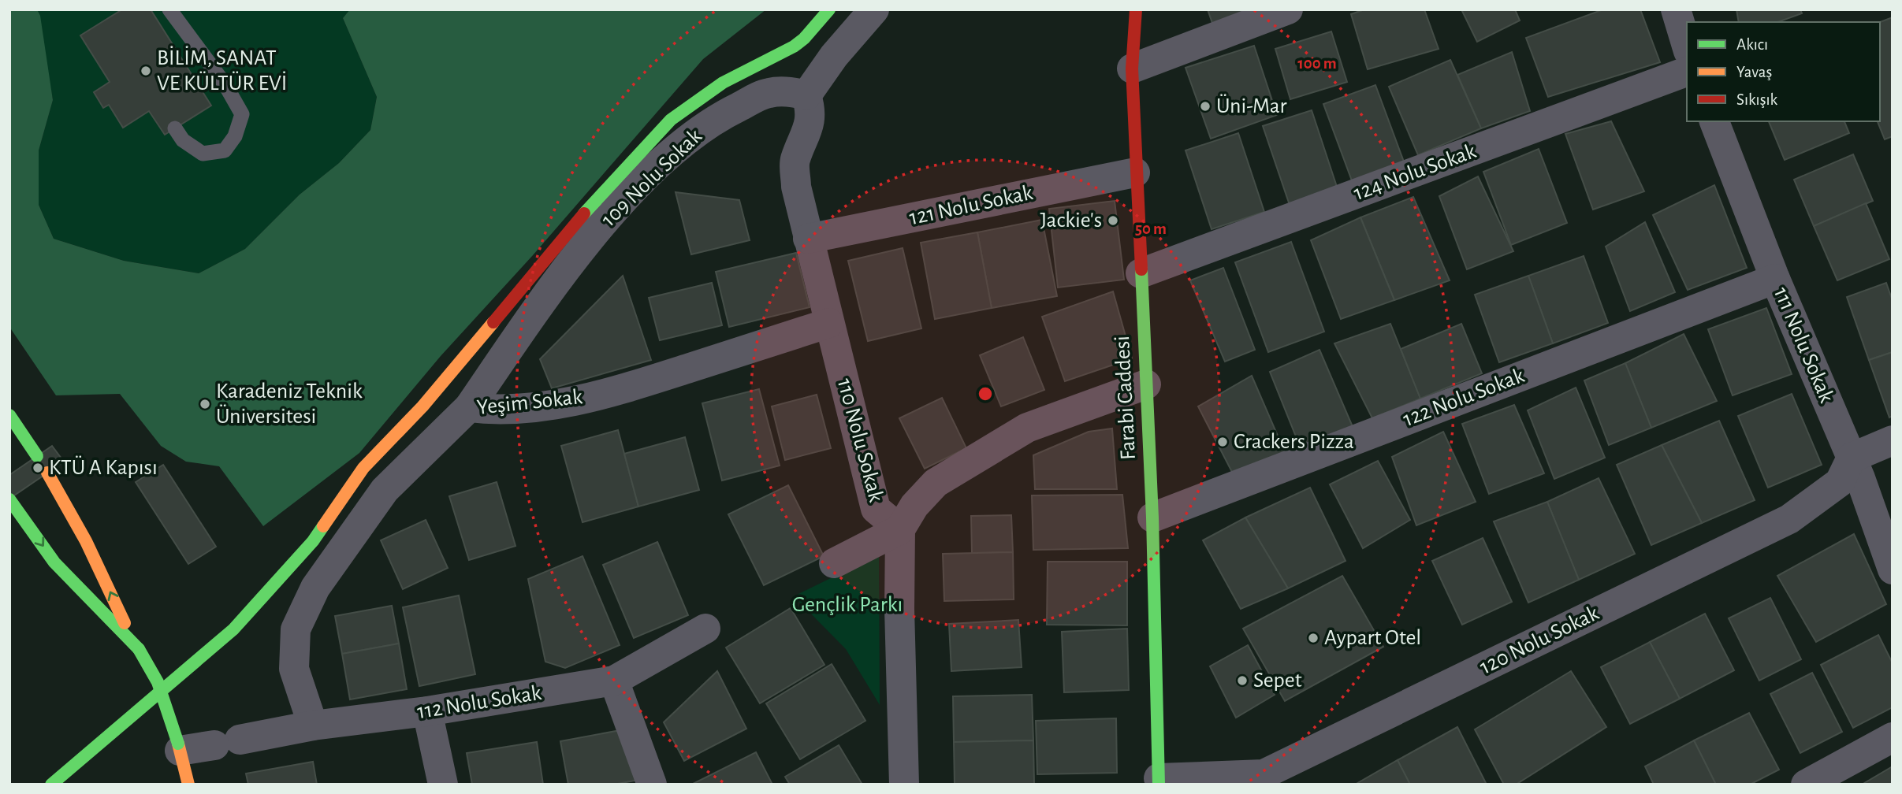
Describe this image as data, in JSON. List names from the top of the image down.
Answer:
{
  "streets": {
    "street": [
      "124 Nolu Sokak",
      "109 Nolu Sokak",
      "121 Nolu Sokak",
      "111 Nolu Sokak",
      "Farabi Caddesi",
      "122 Nolu Sokak",
      "Yeşim Sokak",
      "110 Nolu Sokak",
      "120 Nolu Sokak",
      "112 Nolu Sokak"
    ]
  },
  "crossings": [
    ["124 Nolu Sokak", "Farabi Caddesi"],
    ["109 Nolu Sokak", "Yeşim Sokak"],
    ["109 Nolu Sokak", "110 Nolu Sokak"],
    ["121 Nolu Sokak", "Farabi Caddesi"],
    ["121 Nolu Sokak", "110 Nolu Sokak"],
    ["111 Nolu Sokak", "122 Nolu Sokak"],
    ["111 Nolu Sokak", "120 Nolu Sokak"],
    ["Farabi Caddesi", "122 Nolu Sokak"],
    ["Farabi Caddesi", "120 Nolu Sokak"],
    ["Yeşim Sokak", "110 Nolu Sokak"],
    ["Yeşim Sokak", "112 Nolu Sokak"]
  ],
  "parks": ["Gençlik Parkı"],
  "places": [
    "BİLİM, SANAT VE KÜLTÜR EVİ",
    "Üni-Mar",
    "Jackie's",
    "Karadeniz Teknik Üniversitesi",
    "Crackers Pizza",
    "KTÜ A Kapısı",
    "Aypart Otel",
    "Sepet"
  ],
  "legend": ["Akıcı", "Yavaş", "Sıkışık"],
  "rings": ["100 m", "50 m"]
}
